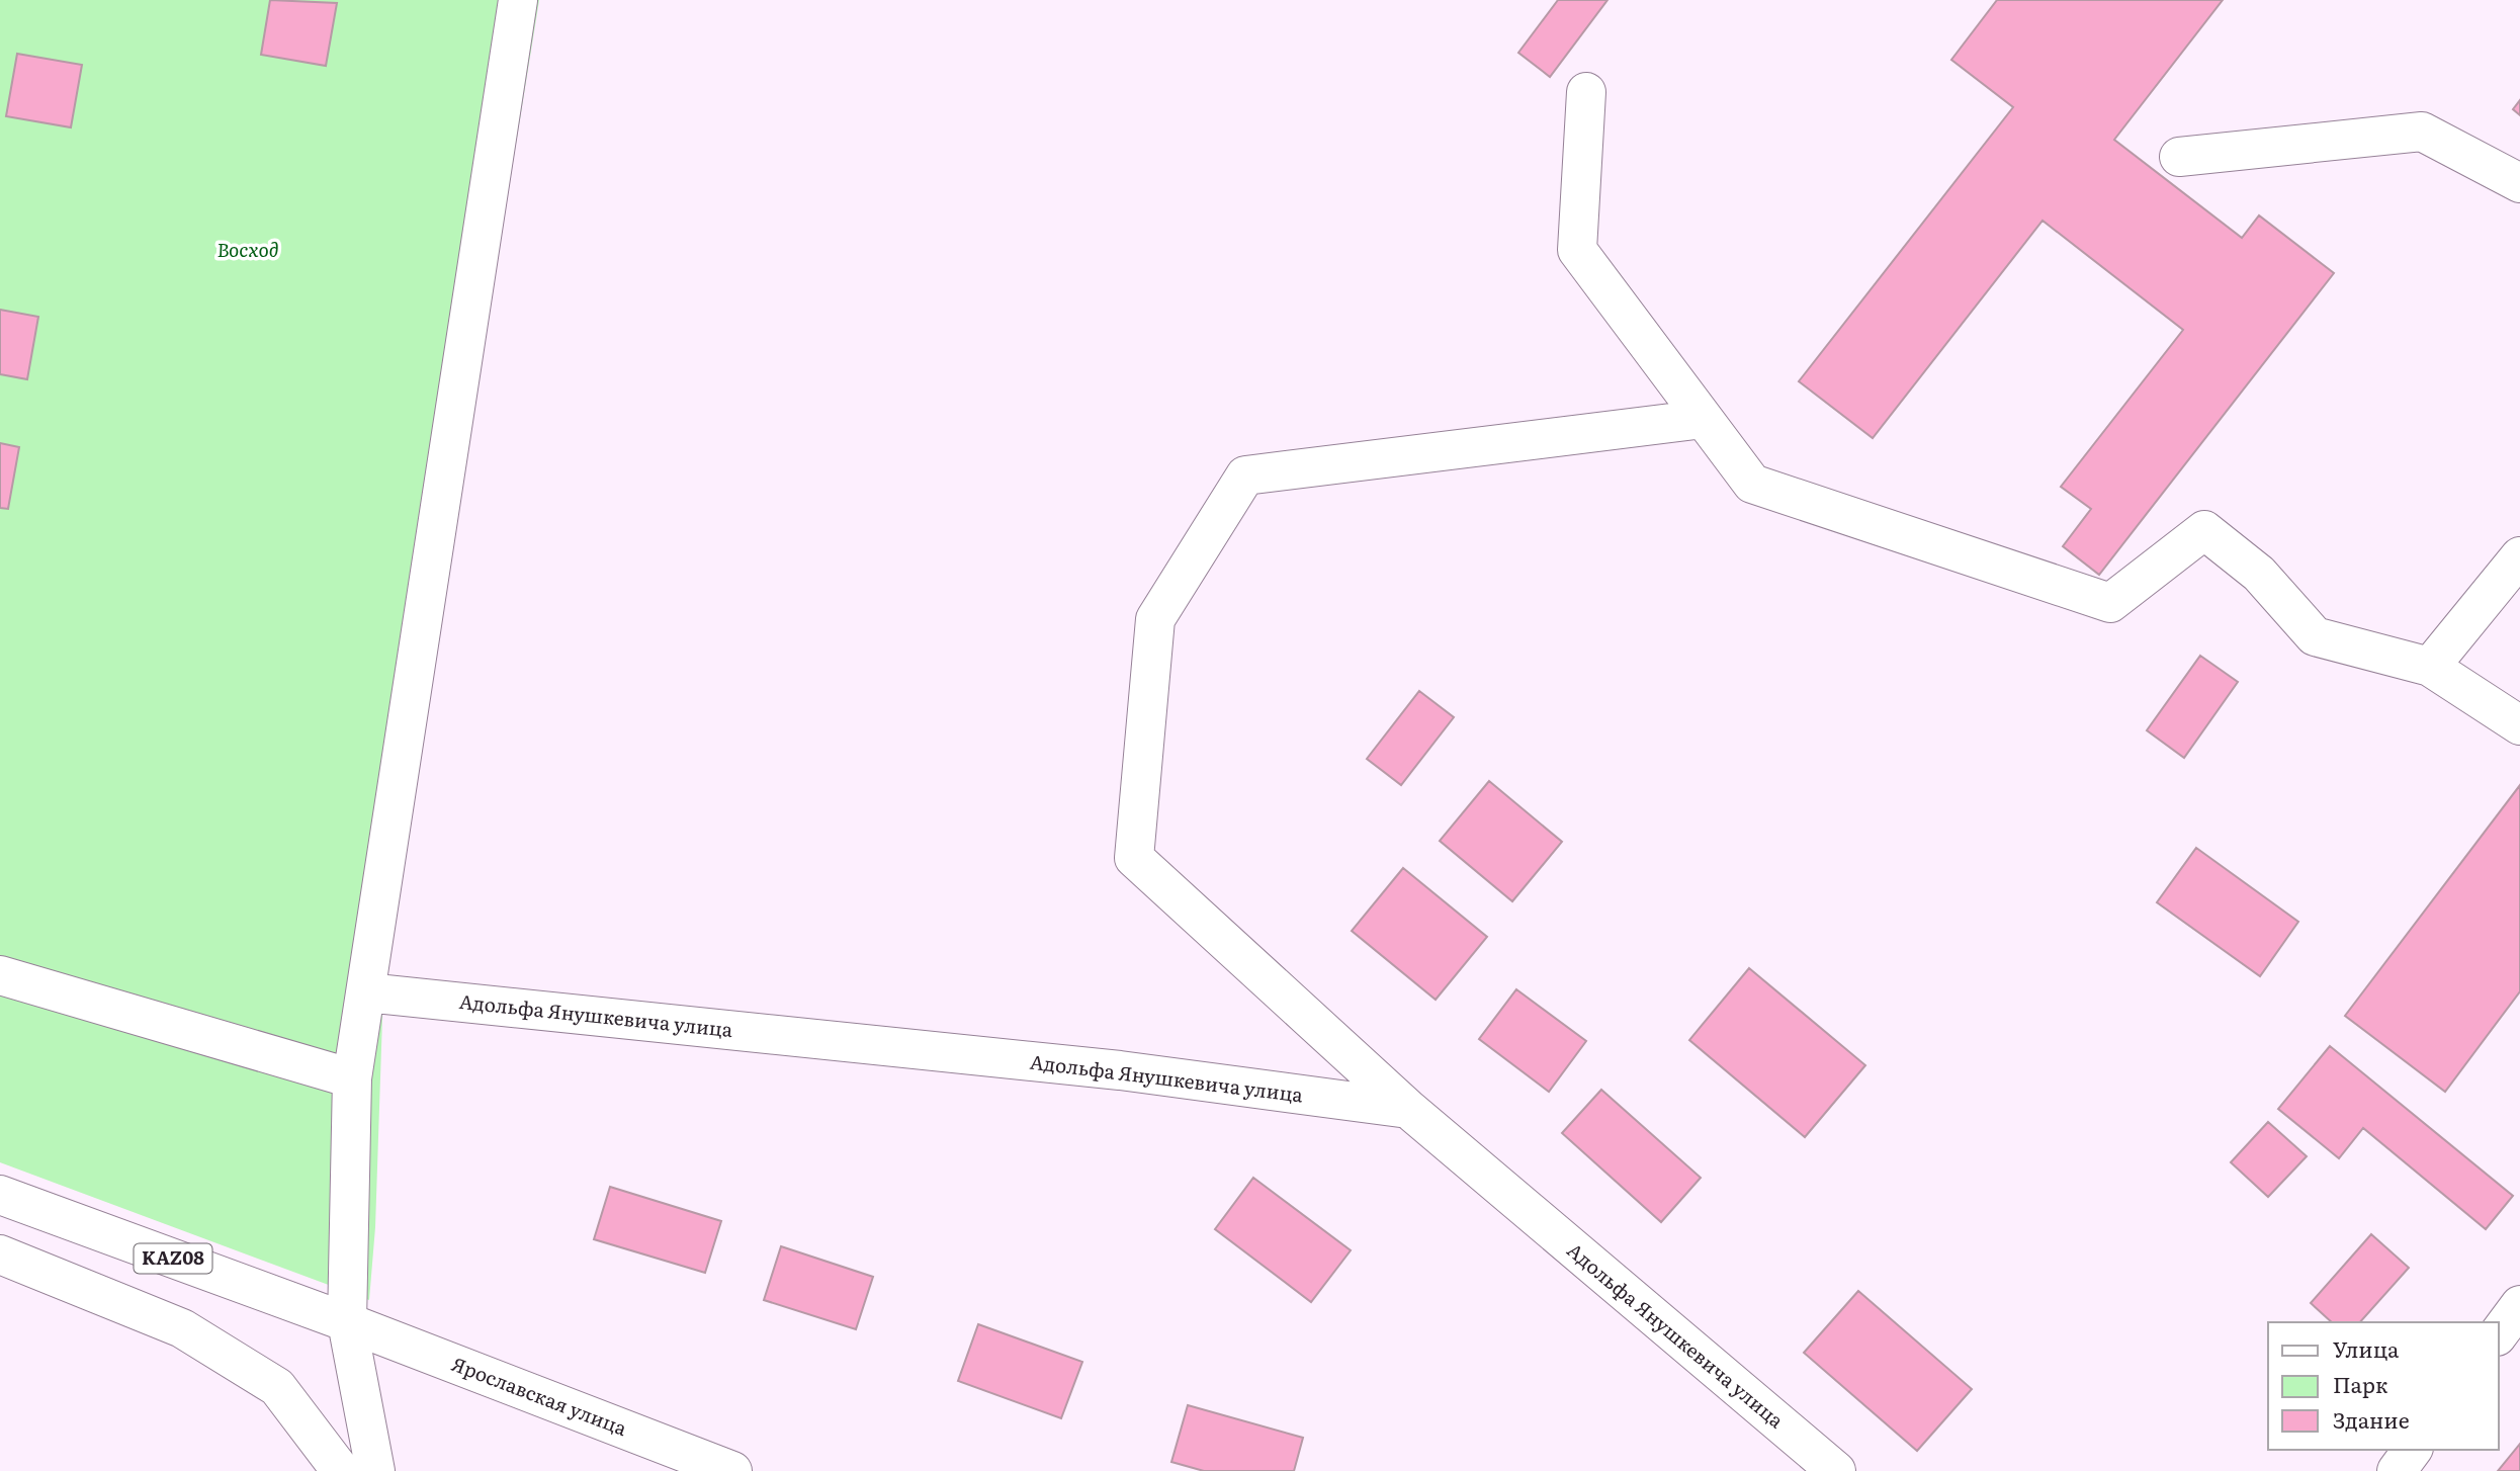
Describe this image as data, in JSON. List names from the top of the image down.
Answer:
{
  "streets": {
    "main road": ["Адольфа Янушкевича улица", "KAZ08", "Ярославская улица"]
  },
  "crossings": [
    ["KAZ08", "Ярославская улица"]
  ],
  "parks": ["Восход"],
  "legend": ["Улица", "Парк", "Здание"]
}
